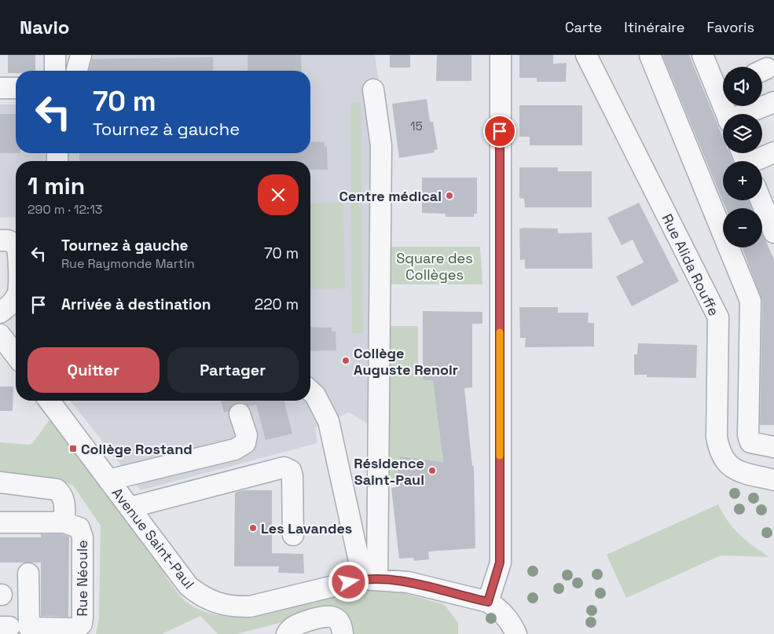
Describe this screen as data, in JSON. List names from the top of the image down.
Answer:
{
  "streets": {
    "street": ["Rue Alida Rouffe", "Avenue Saint-Paul", "Rue Néoule"]
  },
  "parks": ["Square des Collèges"],
  "places": {
    "other": [
      "Centre médical",
      "Collège Auguste Renoir",
      "Résidence Saint-Paul",
      "Les Lavandes"
    ],
    "transit": ["Collège Rostand"]
  },
  "house_numbers": ["15"],
  "page": {
    "header": "Navio",
    "nav": ["Carte", "Itinéraire", "Favoris"],
    "map_buttons": ["+", "−"],
    "turn": ["70 m", "Tournez à gauche"],
    "heading": ["1 min", "290 m · 12:13"],
    "list": [
      {
        "name": "Tournez à gauche",
        "note": "Rue Raymonde Martin",
        "value": "70 m"
      },
      {
        "name": "Arrivée à destination",
        "value": "220 m"
      }
    ],
    "buttons": ["Quitter", "Partager"]
  }
}
